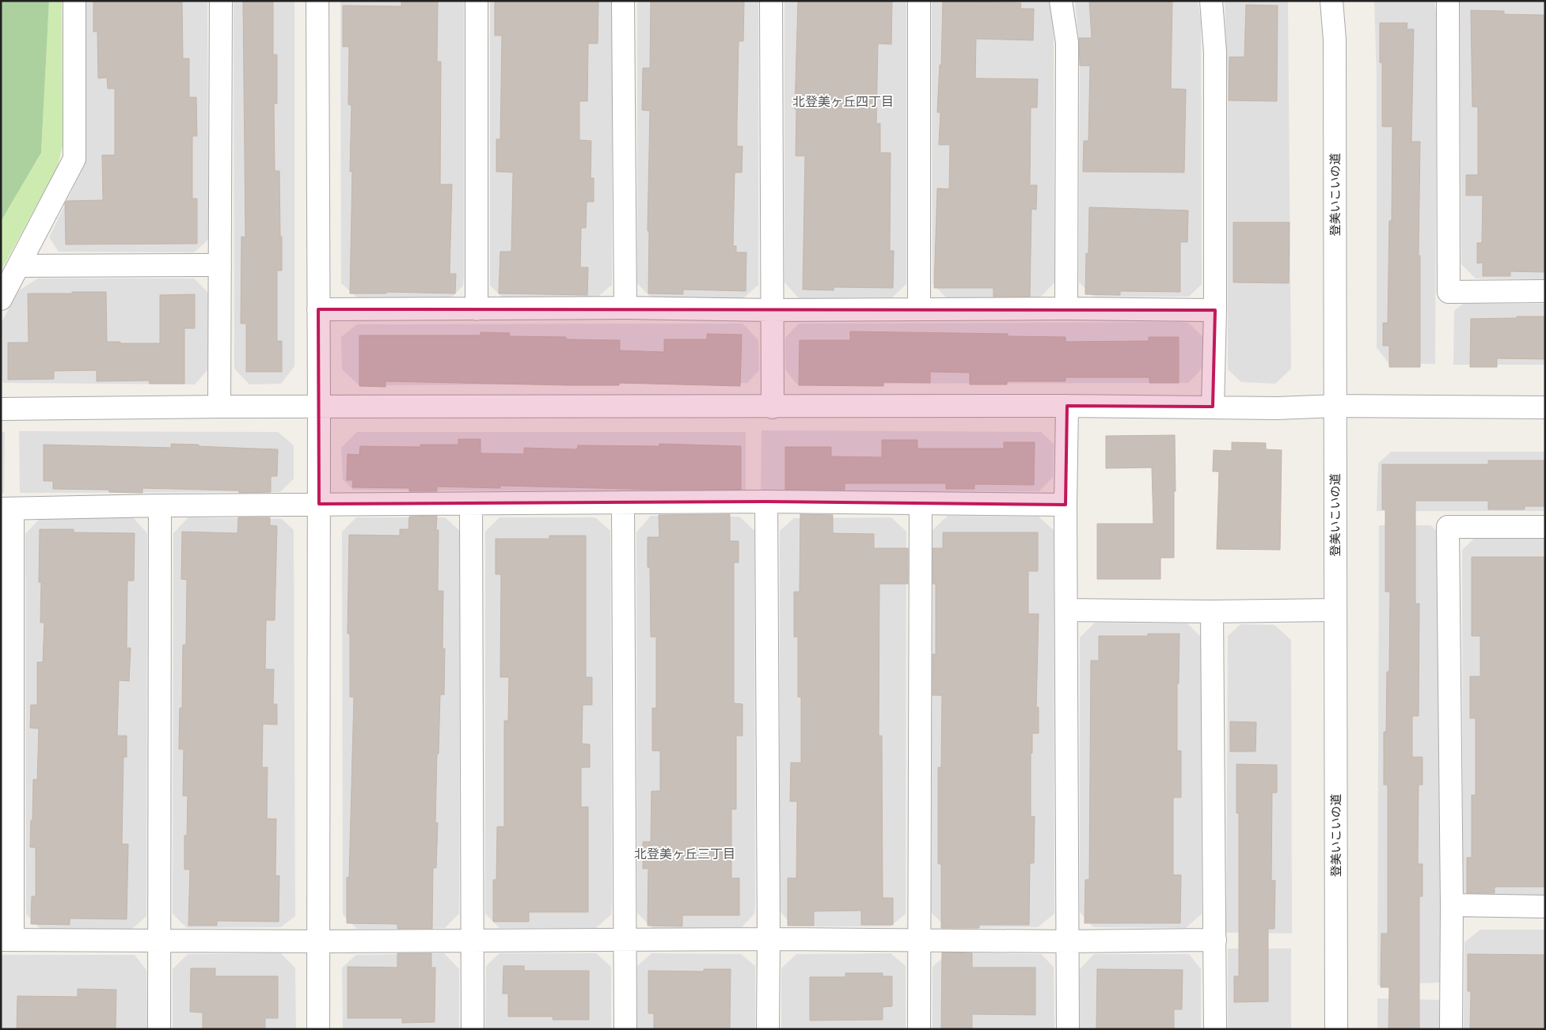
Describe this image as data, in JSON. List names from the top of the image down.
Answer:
{
  "streets": {
    "street": ["登美いこいの道"]
  },
  "districts": ["北登美ヶ丘四丁目", "北登美ヶ丘三丁目"]
}
